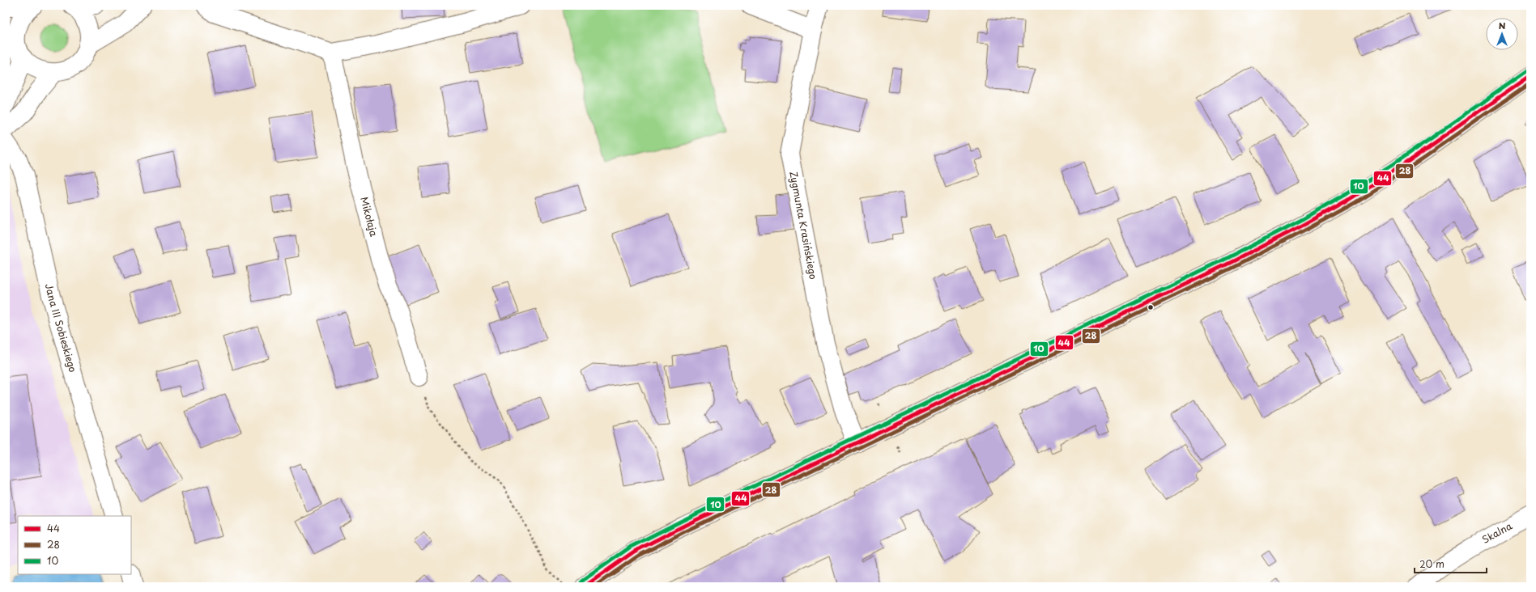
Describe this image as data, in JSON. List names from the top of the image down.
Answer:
{
  "streets": {
    "street": [
      "Mikołaja",
      "Zygmunta Krasińskiego",
      "Jana III Sobieskiego",
      "Skalna"
    ]
  },
  "lines": ["transit line 10", "transit line 44", "transit line 28"],
  "legend": ["44", "28", "10"],
  "scale_bar": "20 m",
  "north": "top"
}
